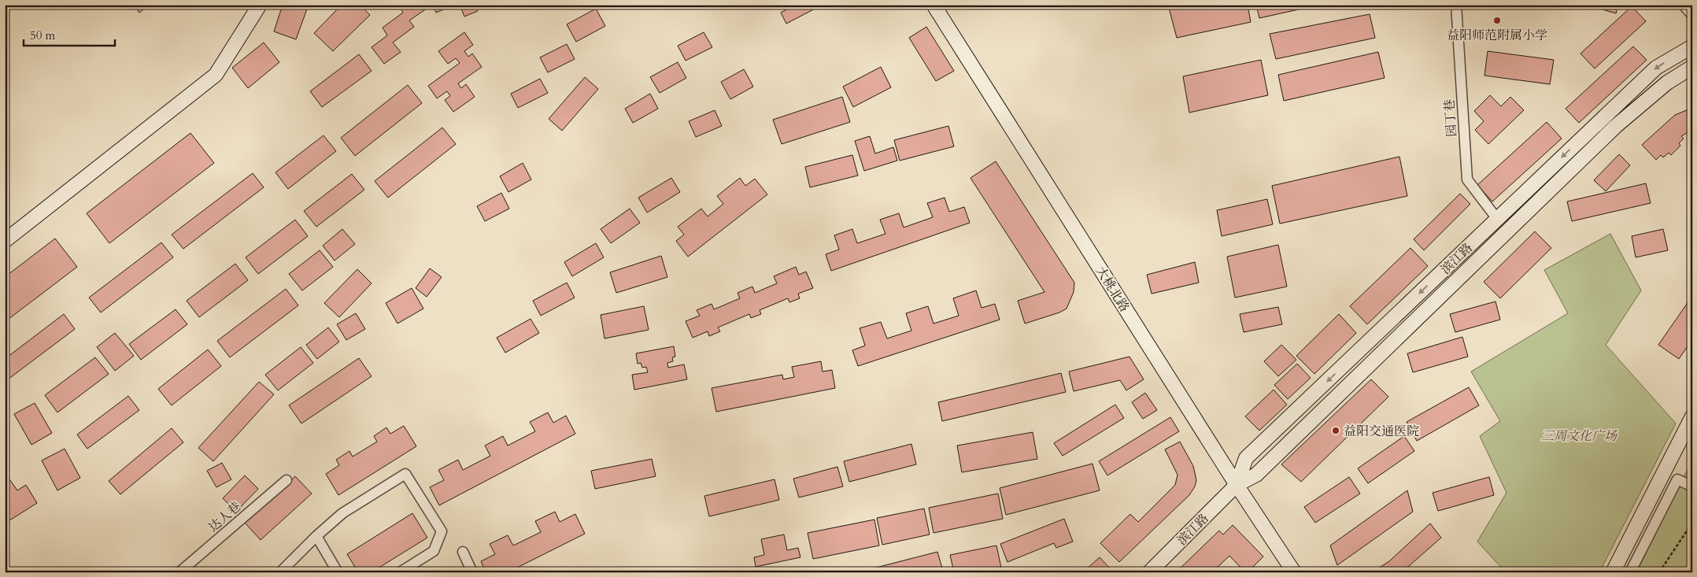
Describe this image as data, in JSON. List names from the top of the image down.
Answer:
{
  "streets": {
    "main road": ["滨江路", "大桃北路"],
    "street": ["园丁巷", "达人巷"]
  },
  "crossings": [
    ["园丁巷", "滨江路"],
    ["滨江路", "大桃北路"]
  ],
  "parks": ["三周文化广场"],
  "places": ["益阳师范附属小学", "益阳交通医院"],
  "scale_bar": "50 m"
}
